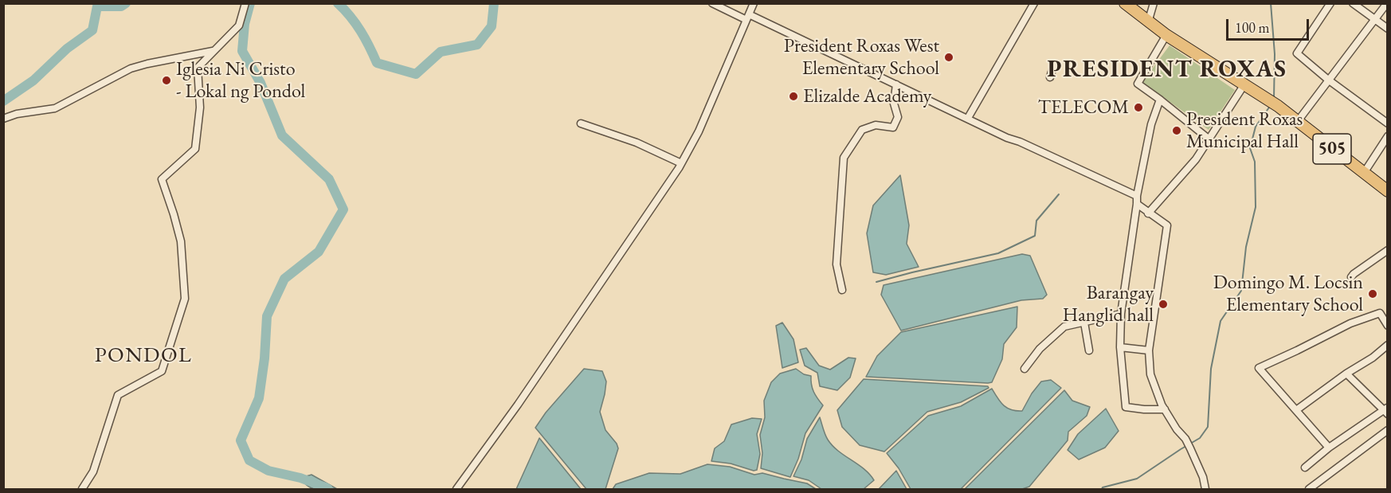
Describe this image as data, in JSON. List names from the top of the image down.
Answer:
{
  "streets": {
    "main road": ["505"]
  },
  "districts": ["PRESIDENT ROXAS", "PONDOL"],
  "places": [
    "President Roxas West Elementary School",
    "Iglesia Ni Cristo - Lokal ng Pondol",
    "Elizalde Academy",
    "TELECOM",
    "President Roxas Municipal Hall",
    "Domingo M. Locsin Elementary School",
    "Barangay Hanglid hall"
  ],
  "scale_bar": "100 m"
}
